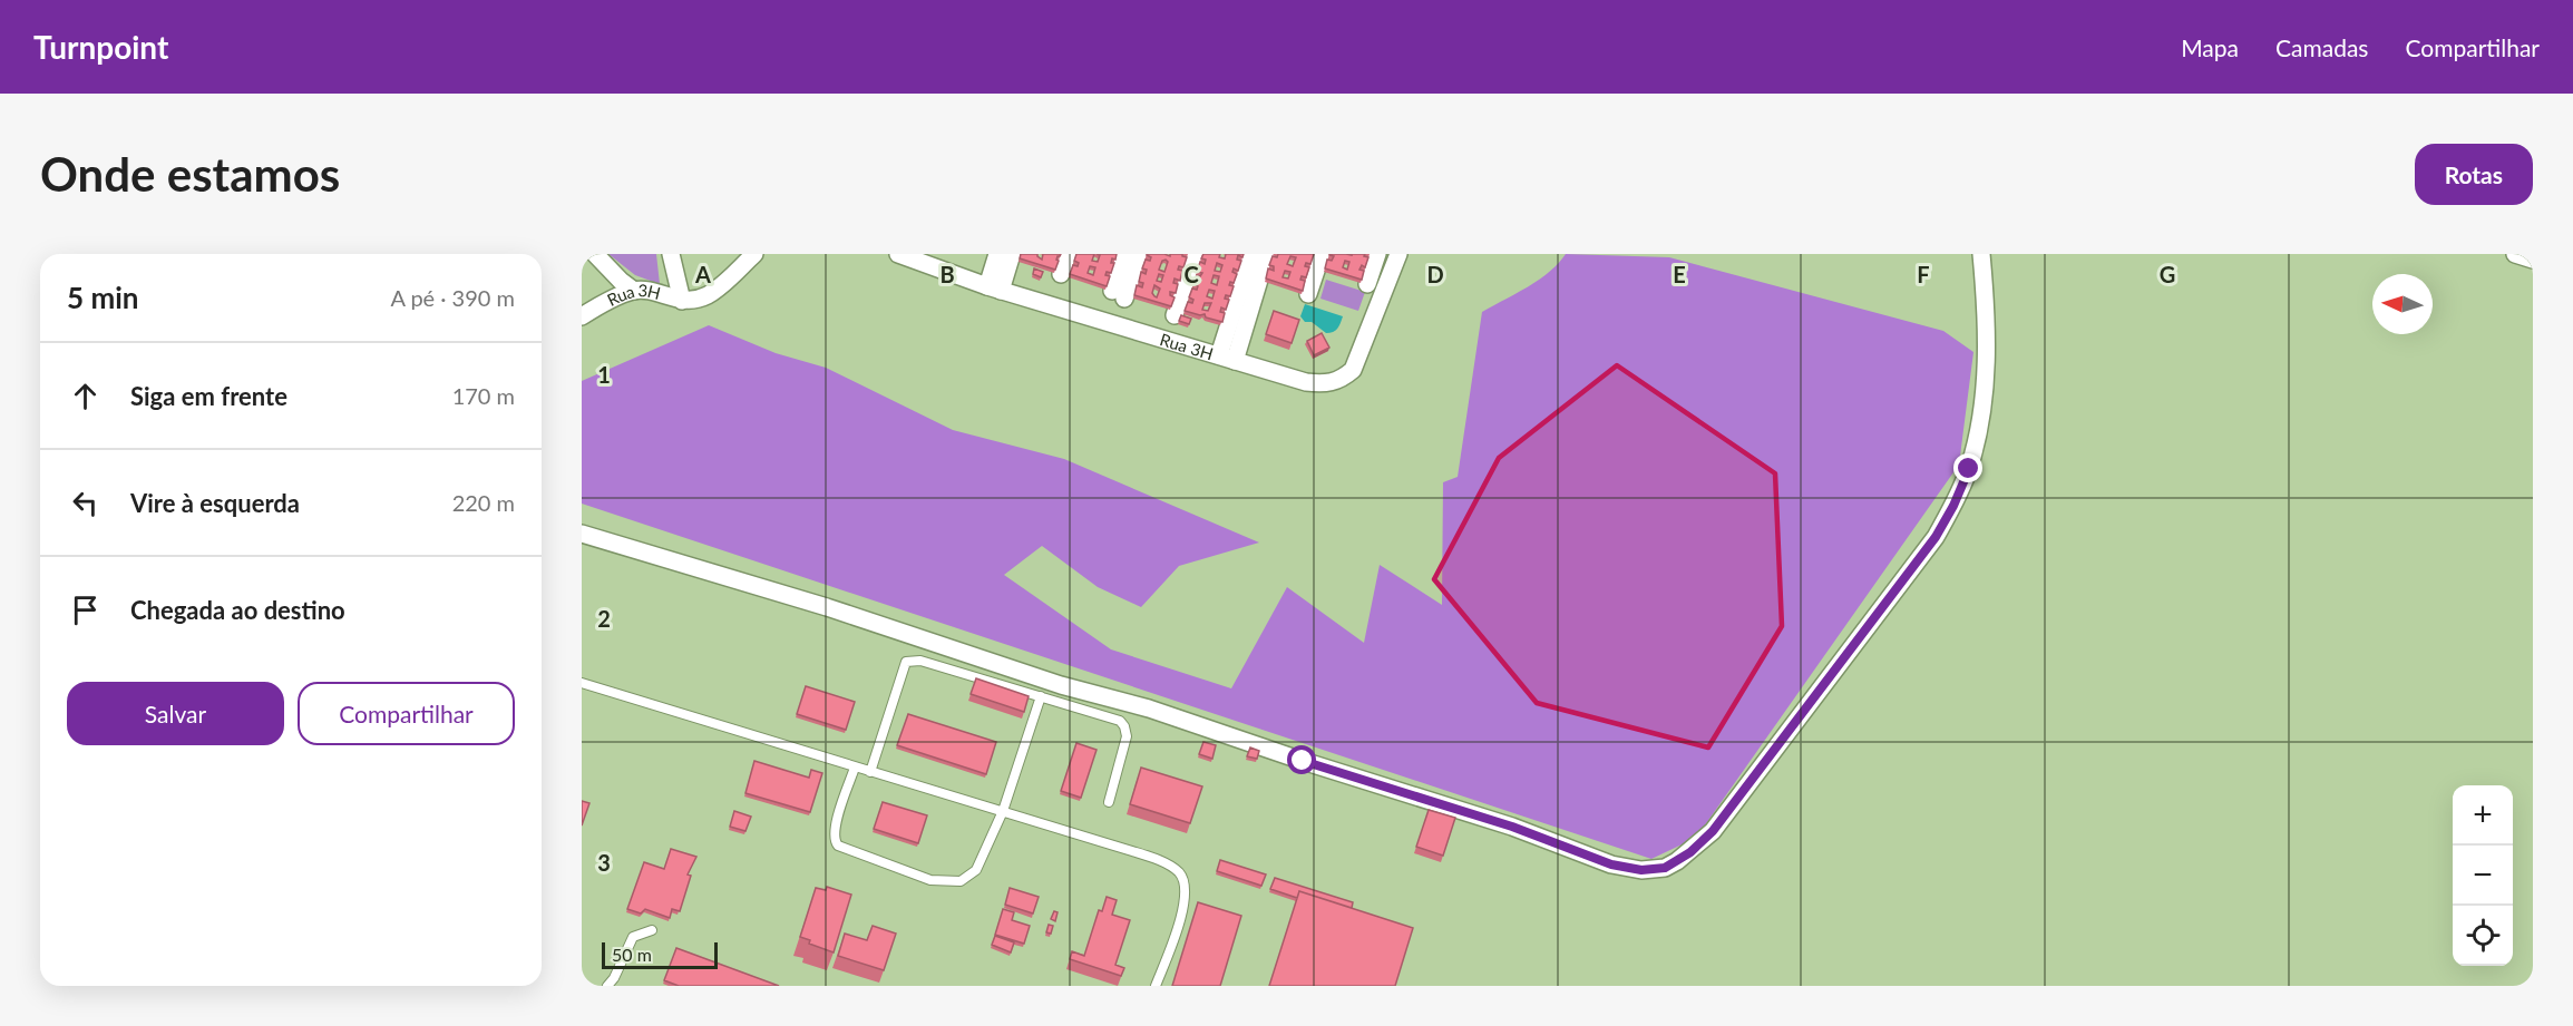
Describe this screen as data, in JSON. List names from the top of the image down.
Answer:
{
  "streets": {
    "street": ["Rua 3H"]
  },
  "scale_bar": "50 m",
  "north": "left",
  "page": {
    "header": "Turnpoint",
    "nav": ["Mapa", "Camadas", "Compartilhar"],
    "buttons": [
      "Rotas",
      ["Salvar", "Compartilhar"]
    ],
    "title": "Onde estamos",
    "heading": ["5 min", "A pé · 390 m"],
    "list": [
      ["Siga em frente", "170 m"],
      ["Vire à esquerda", "220 m"],
      "Chegada ao destino"
    ],
    "map_buttons": ["+", "−"],
    "scale": "50 m"
  },
  "grid": {
    "columns": [
      "A",
      "B",
      "C",
      "D",
      "E",
      "F",
      "G"
    ],
    "rows": ["1", "2", "3"]
  }
}
